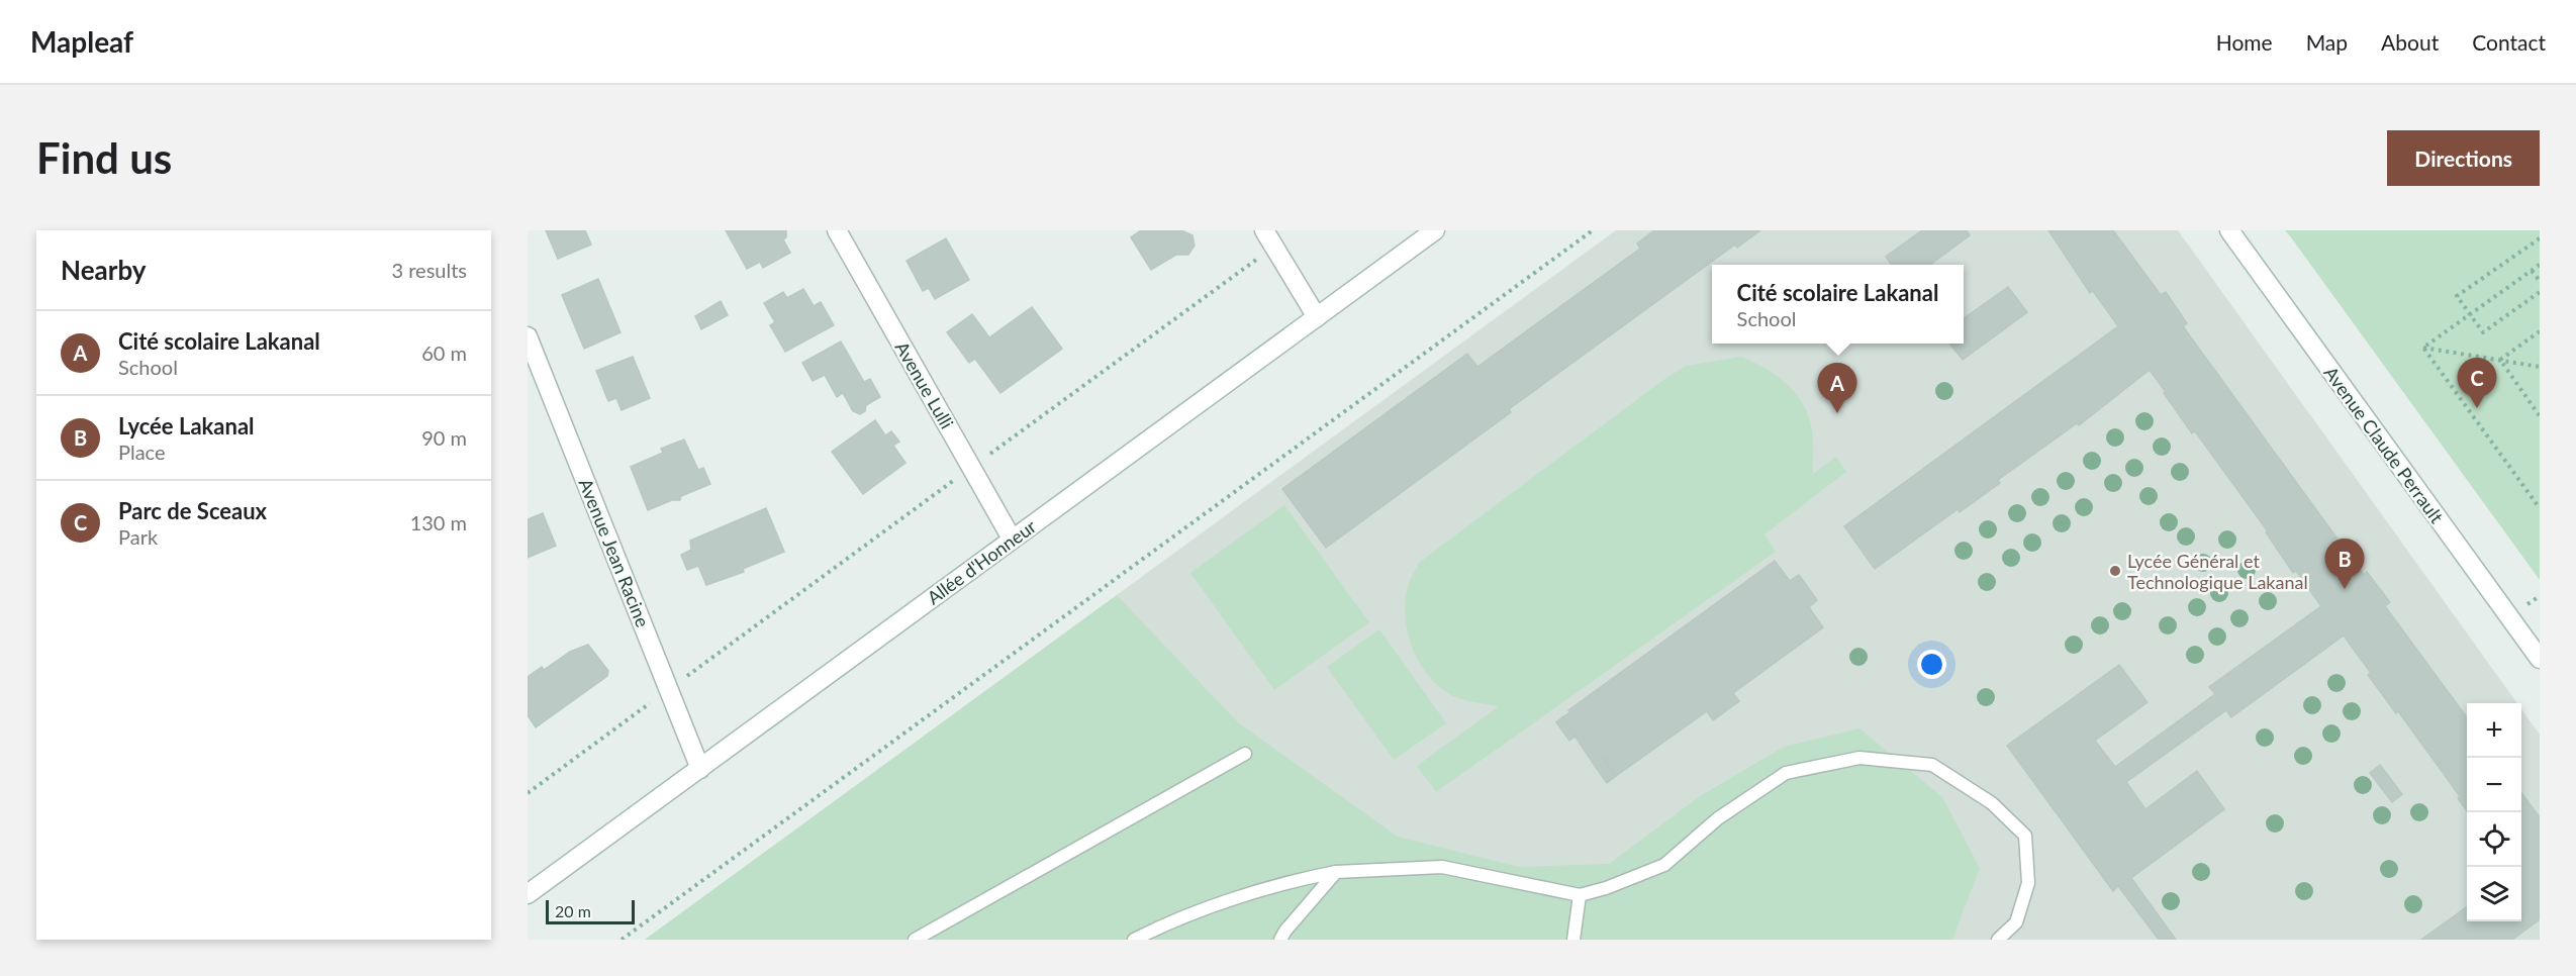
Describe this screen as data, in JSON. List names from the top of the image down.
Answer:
{
  "streets": {
    "main road": [
      "Avenue Lulli",
      "Avenue Claude Perrault",
      "Avenue Jean Racine",
      "Allée d'Honneur"
    ]
  },
  "crossings": [
    ["Avenue Lulli", "Allée d'Honneur"],
    ["Avenue Jean Racine", "Allée d'Honneur"]
  ],
  "places": ["Lycée Général et Technologique Lakanal"],
  "scale_bar": "20 m",
  "page": {
    "header": "Mapleaf",
    "nav": [
      "Home",
      "Map",
      "About",
      "Contact"
    ],
    "buttons": "Directions",
    "title": "Find us",
    "heading": ["Nearby", "3 results"],
    "popup": ["Cité scolaire Lakanal", "School"],
    "list": [
      {
        "mark": "A",
        "name": "Cité scolaire Lakanal",
        "note": "School",
        "value": "60 m"
      },
      {
        "mark": "B",
        "name": "Lycée Lakanal",
        "note": "Place",
        "value": "90 m"
      },
      {
        "mark": "C",
        "name": "Parc de Sceaux",
        "note": "Park",
        "value": "130 m"
      }
    ],
    "pins": ["C", "A", "B"],
    "map_buttons": ["+", "−"],
    "scale": "20 m"
  }
}
